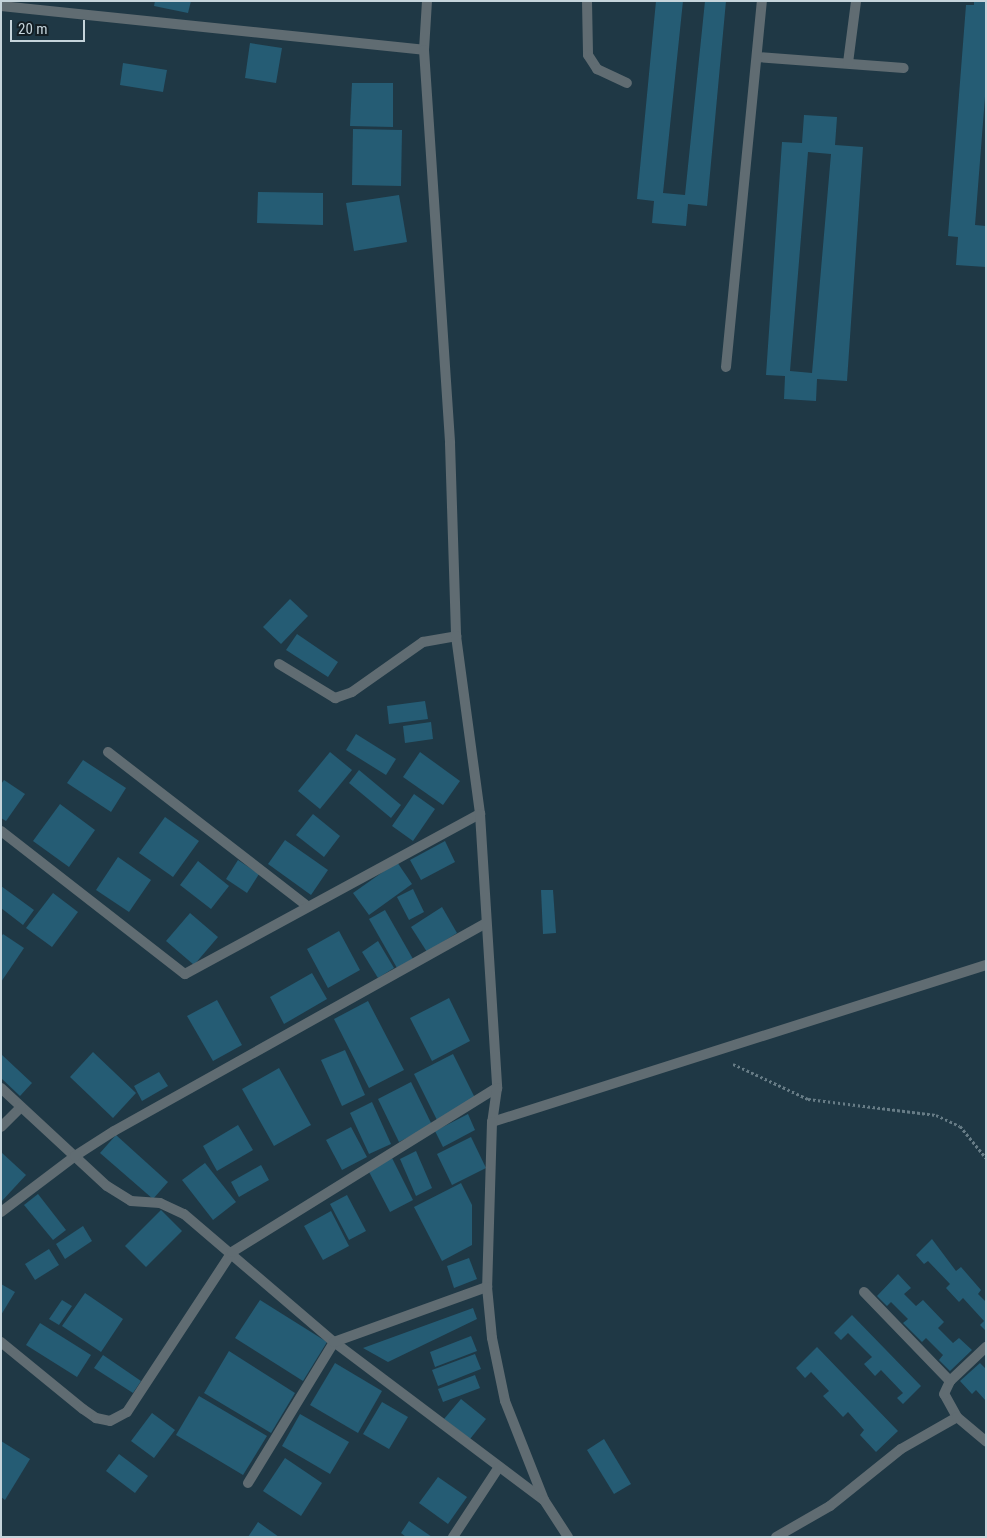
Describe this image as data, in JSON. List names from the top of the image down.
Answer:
{
  "scale_bar": "20 m"
}
